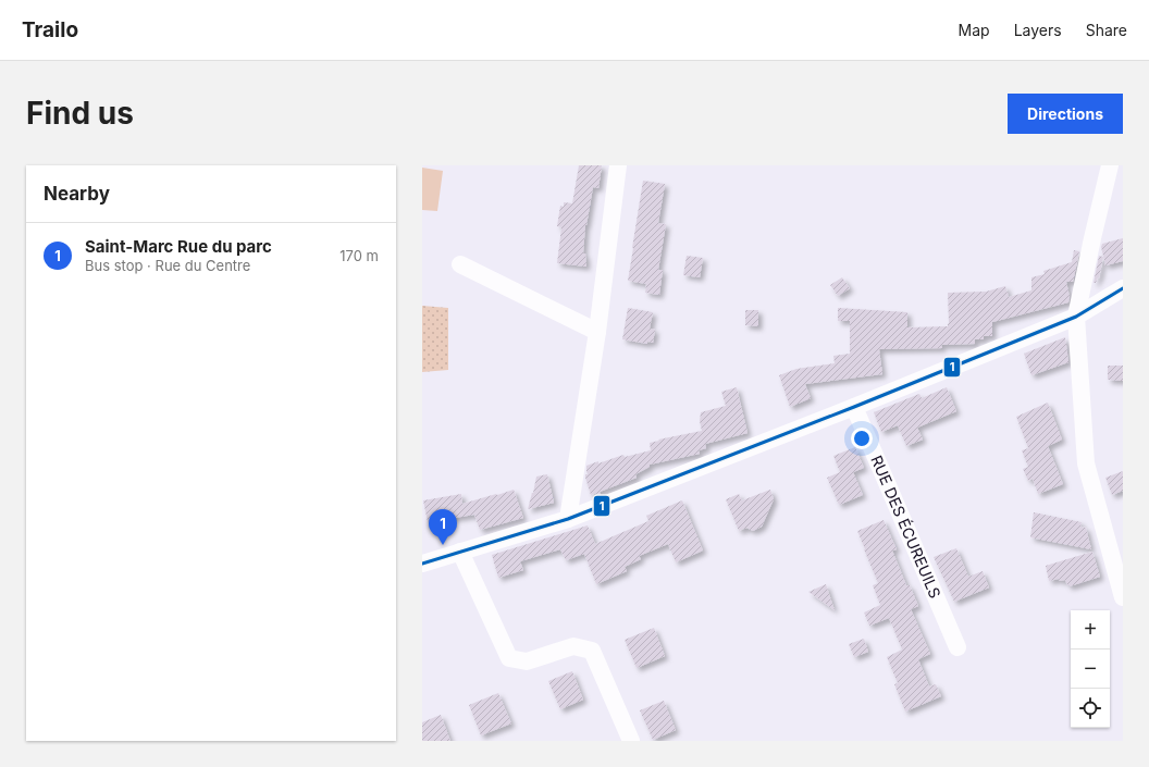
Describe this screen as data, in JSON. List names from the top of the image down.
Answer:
{
  "streets": {
    "street": ["RUE DES ÉCUREUILS"]
  },
  "lines": ["transit line 1"],
  "page": {
    "header": "Trailo",
    "nav": ["Map", "Layers", "Share"],
    "buttons": "Directions",
    "title": "Find us",
    "heading": "Nearby",
    "list": [
      {
        "mark": "1",
        "name": "Saint-Marc Rue du parc",
        "note": "Bus stop · Rue du Centre",
        "value": "170 m"
      }
    ],
    "pins": "1",
    "map_buttons": ["+", "−"]
  }
}
